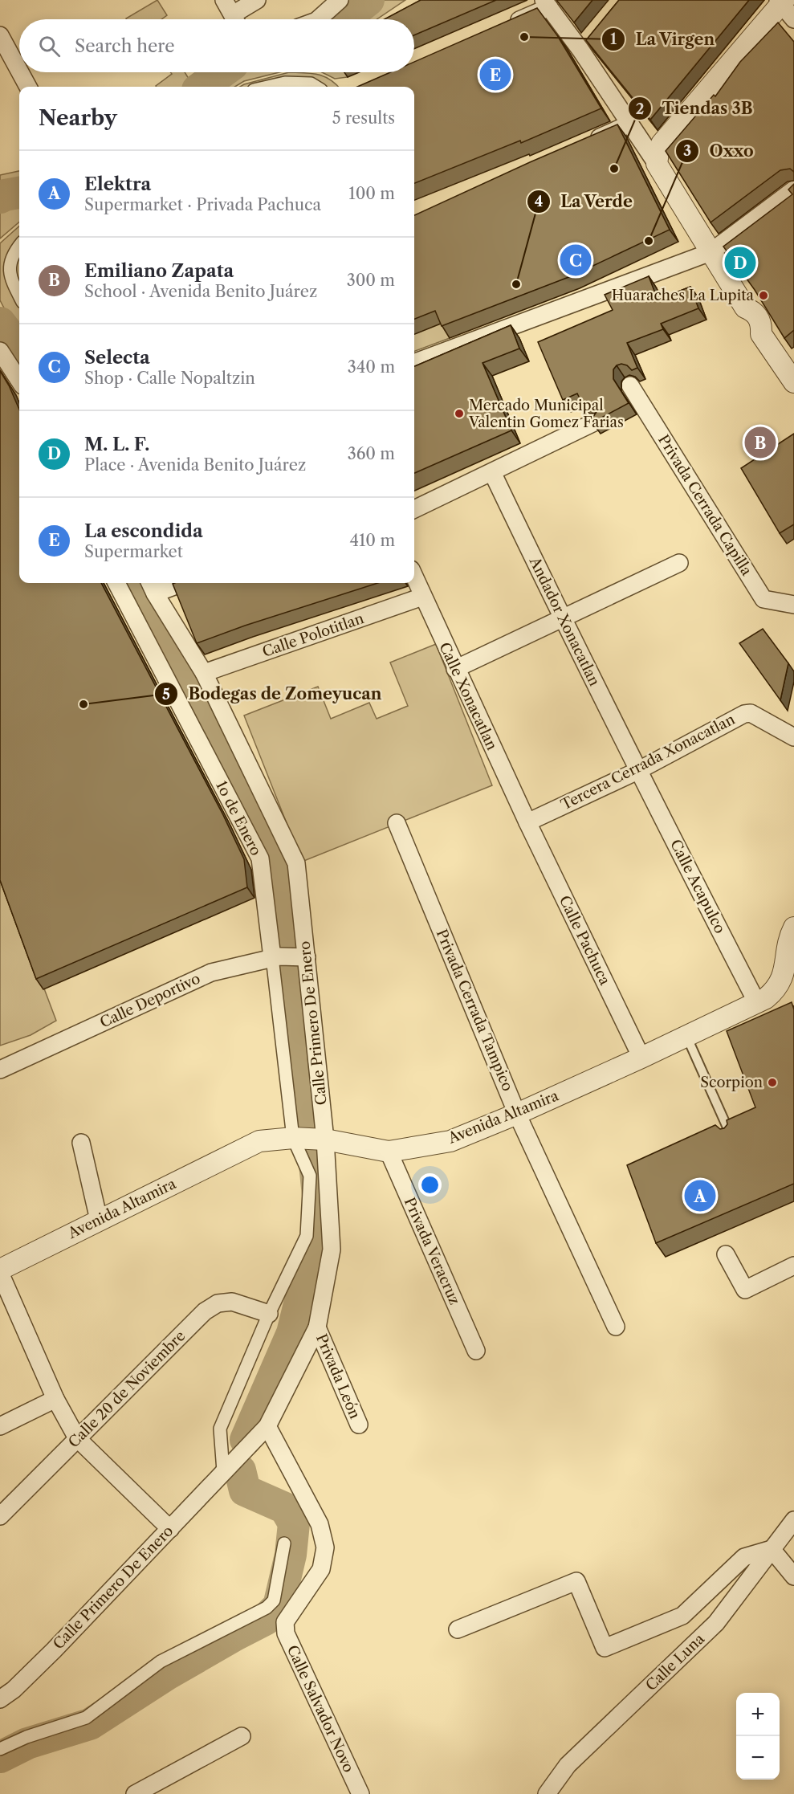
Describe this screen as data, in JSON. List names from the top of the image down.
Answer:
{
  "streets": {
    "street": [
      "Privada Cerrada Capilla",
      "Andador Xonacatlan",
      "Calle Polotitlan",
      "Calle Xonacatlan",
      "Tercera Cerrada Xonacatlan",
      "1o de Enero",
      "Calle Acapulco",
      "Calle Pachuca",
      "Calle Deportivo",
      "Privada Cerrada Tampico",
      "Calle Primero De Enero",
      "Avenida Altamira",
      "Privada Veracruz",
      "Privada León",
      "Calle 20 de Noviembre",
      "Calle Luna",
      "Calle Salvador Novo"
    ]
  },
  "crossings": [
    ["Andador Xonacatlan", "Tercera Cerrada Xonacatlan"],
    ["Andador Xonacatlan", "Calle Acapulco"],
    ["Calle Polotitlan", "Calle Xonacatlan"],
    ["Calle Polotitlan", "Calle Primero De Enero"],
    ["Calle Xonacatlan", "Tercera Cerrada Xonacatlan"],
    ["Calle Xonacatlan", "Calle Pachuca"],
    ["Tercera Cerrada Xonacatlan", "Calle Acapulco"],
    ["Tercera Cerrada Xonacatlan", "Calle Pachuca"],
    ["1o de Enero", "Calle Deportivo"],
    ["1o de Enero", "Avenida Altamira"],
    ["Calle Acapulco", "Avenida Altamira"],
    ["Calle Pachuca", "Avenida Altamira"],
    ["Calle Deportivo", "Calle Primero De Enero"],
    ["Privada Cerrada Tampico", "Avenida Altamira"],
    ["Calle Primero De Enero", "Avenida Altamira"],
    ["Calle Primero De Enero", "Privada León"],
    ["Calle Primero De Enero", "Calle Salvador Novo"],
    ["Avenida Altamira", "Privada Veracruz"]
  ],
  "places": [
    "La Virgen",
    "Tiendas 3B",
    "Oxxo",
    "La Verde",
    "Huaraches La Lupita",
    "Mercado Municipal Valentin Gomez Farias",
    "Bodegas de Zomeyucan",
    "Scorpion"
  ],
  "page": {
    "search": "Search here",
    "pins": [
      "E",
      "C",
      "D",
      "B",
      "A"
    ],
    "heading": ["Nearby", "5 results"],
    "list": [
      {
        "mark": "A",
        "name": "Elektra",
        "note": "Supermarket · Privada Pachuca",
        "value": "100 m"
      },
      {
        "mark": "B",
        "name": "Emiliano Zapata",
        "note": "School · Avenida Benito Juárez",
        "value": "300 m"
      },
      {
        "mark": "C",
        "name": "Selecta",
        "note": "Shop · Calle Nopaltzin",
        "value": "340 m"
      },
      {
        "mark": "D",
        "name": "M. L. F.",
        "note": "Place · Avenida Benito Juárez",
        "value": "360 m"
      },
      {
        "mark": "E",
        "name": "La escondida",
        "note": "Supermarket",
        "value": "410 m"
      }
    ],
    "map_buttons": ["+", "−"]
  }
}
